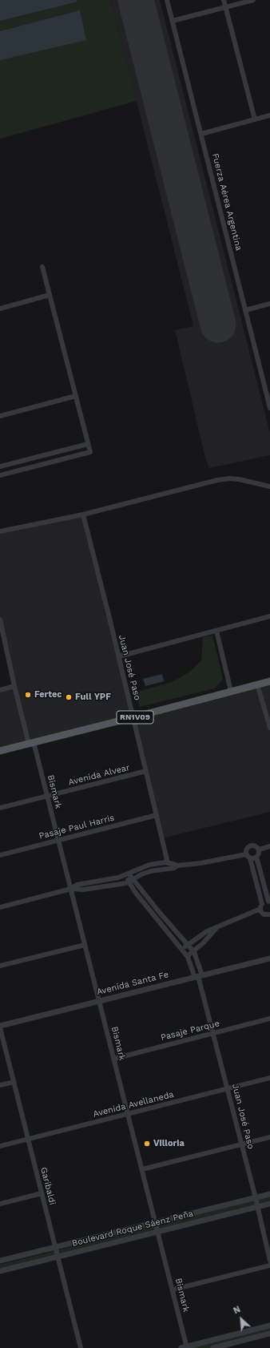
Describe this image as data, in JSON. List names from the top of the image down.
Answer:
{
  "streets": {
    "main road": ["RN1V09"],
    "street": [
      "Fuerza Aérea Argentina",
      "Juan José Paso",
      "Avenida Alvear",
      "Bismark",
      "Pasaje Paul Harris",
      "Avenida Santa Fe",
      "Pasaje Parque",
      "Avenida Avellaneda",
      "Garibaldi",
      "Boulevard Roque Sáenz Peña"
    ]
  },
  "crossings": [
    ["Juan José Paso", "RN1V09"],
    ["Juan José Paso", "Avenida Alvear"],
    ["Juan José Paso", "Pasaje Paul Harris"],
    ["Juan José Paso", "Avenida Santa Fe"],
    ["Juan José Paso", "Pasaje Parque"],
    ["Juan José Paso", "Avenida Avellaneda"],
    ["Juan José Paso", "Boulevard Roque Sáenz Peña"],
    ["RN1V09", "Bismark"],
    ["Avenida Alvear", "Bismark"],
    ["Bismark", "Pasaje Paul Harris"],
    ["Bismark", "Avenida Santa Fe"],
    ["Bismark", "Pasaje Parque"],
    ["Bismark", "Avenida Avellaneda"],
    ["Bismark", "Boulevard Roque Sáenz Peña"],
    ["Avenida Santa Fe", "Garibaldi"],
    ["Avenida Avellaneda", "Garibaldi"],
    ["Garibaldi", "Boulevard Roque Sáenz Peña"]
  ],
  "places": ["Fertec", "Full YPF", "Villoria"],
  "north": "top left"
}
